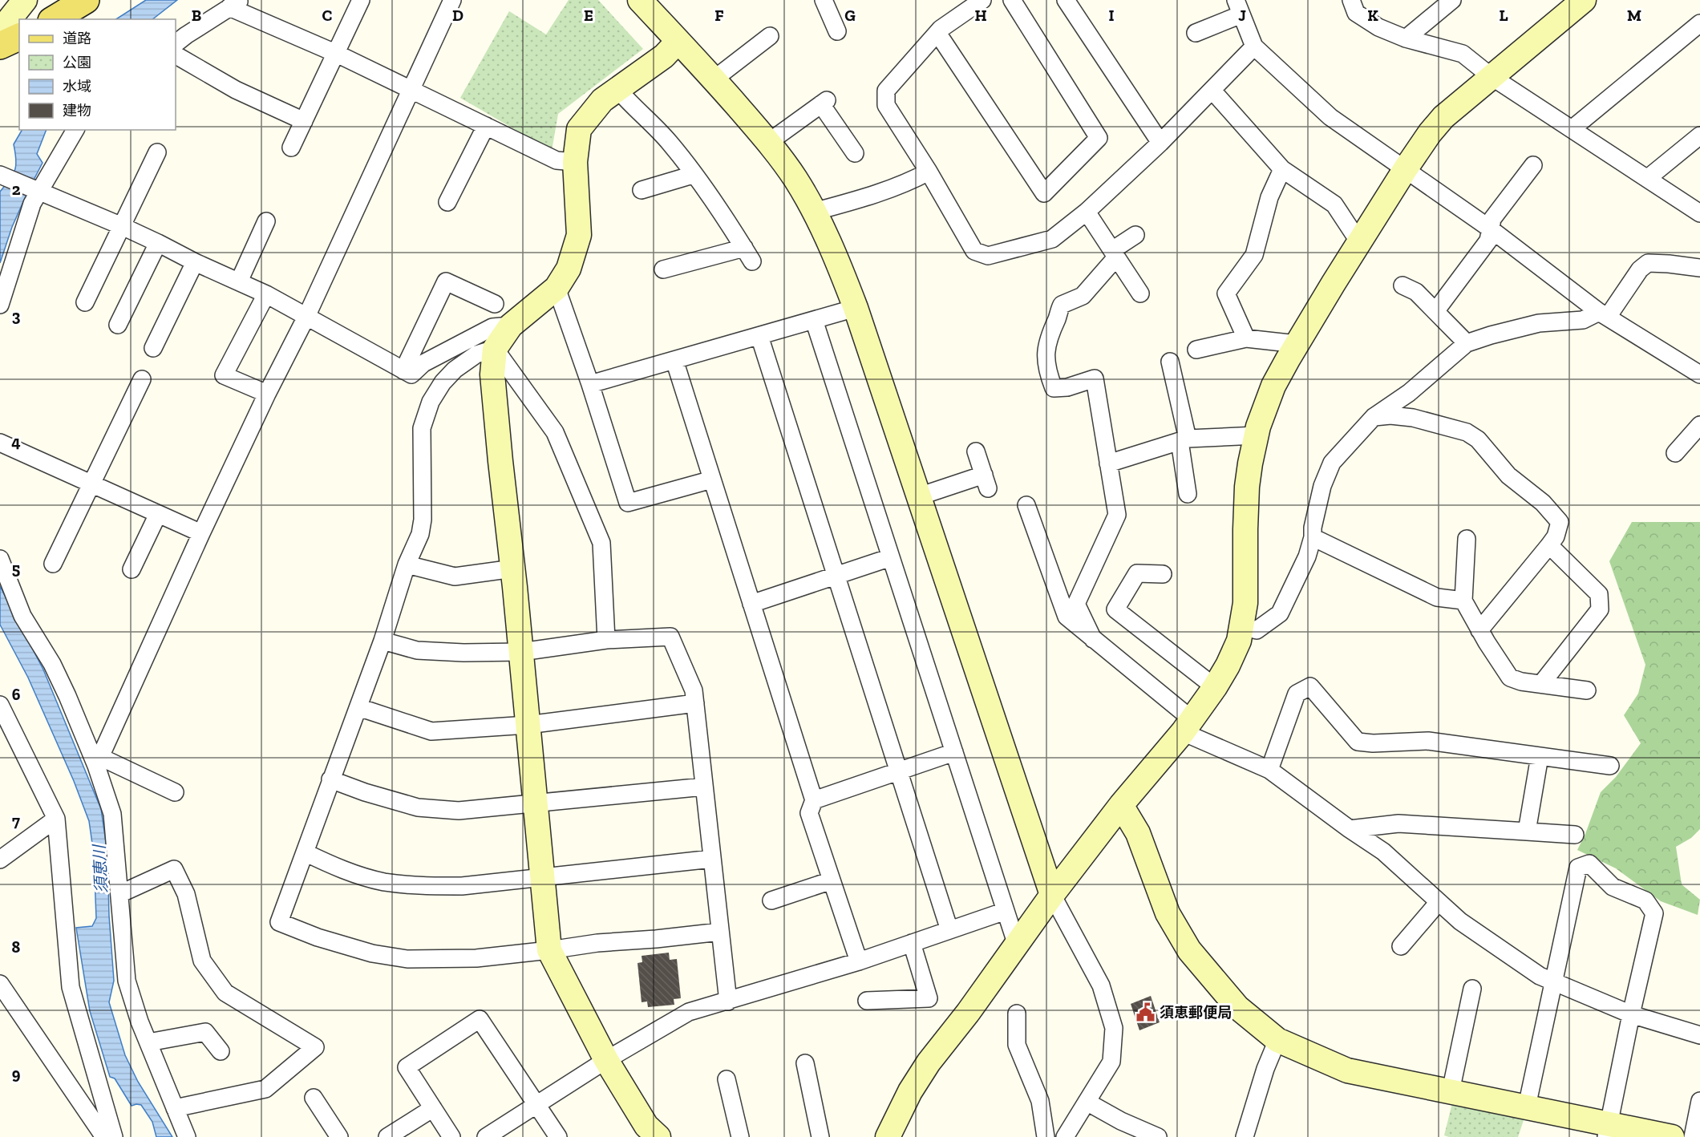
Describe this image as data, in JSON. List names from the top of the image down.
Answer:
{
  "water": ["須恵川"],
  "places": {
    "public building": ["須恵郵便局"]
  },
  "legend": [
    "道路",
    "公園",
    "水域",
    "建物"
  ],
  "grid": {
    "columns": [
      "B",
      "C",
      "D",
      "E",
      "F",
      "G",
      "H",
      "I",
      "J",
      "K",
      "L",
      "M"
    ],
    "rows": [
      "2",
      "3",
      "4",
      "5",
      "6",
      "7",
      "8",
      "9"
    ]
  }
}
